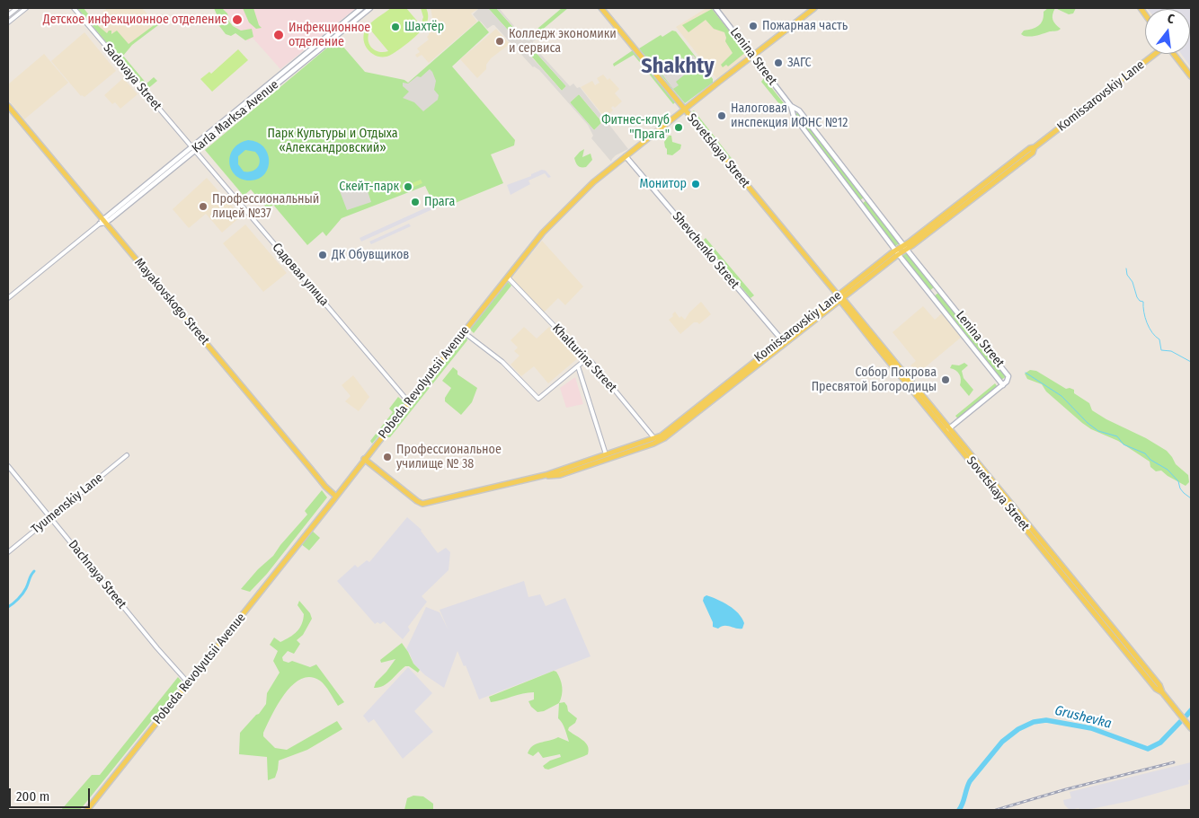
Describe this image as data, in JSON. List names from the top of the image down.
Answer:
{
  "streets": {
    "main road": [
      "Lenina Street",
      "Komissarovskiy Lane",
      "Karla Marksa Avenue",
      "Sovetskaya Street",
      "Shevchenko Street",
      "Mayakovskogo Street",
      "Pobeda Revolyutsii Avenue"
    ],
    "street": [
      "Sadovaya Street",
      "Садовая улица",
      "Khalturina Street",
      "Tyumenskiy Lane",
      "Dachnaya Street"
    ]
  },
  "crossings": [
    ["Lenina Street", "Komissarovskiy Lane"],
    ["Lenina Street", "Pobeda Revolyutsii Avenue"],
    ["Sadovaya Street", "Karla Marksa Avenue"],
    ["Sadovaya Street", "Садовая улица"],
    ["Komissarovskiy Lane", "Sovetskaya Street"],
    ["Komissarovskiy Lane", "Shevchenko Street"],
    ["Komissarovskiy Lane", "Khalturina Street"],
    ["Komissarovskiy Lane", "Pobeda Revolyutsii Avenue"],
    ["Karla Marksa Avenue", "Садовая улица"],
    ["Karla Marksa Avenue", "Mayakovskogo Street"],
    ["Sovetskaya Street", "Pobeda Revolyutsii Avenue"],
    ["Shevchenko Street", "Pobeda Revolyutsii Avenue"],
    ["Садовая улица", "Pobeda Revolyutsii Avenue"],
    ["Mayakovskogo Street", "Pobeda Revolyutsii Avenue"],
    ["Khalturina Street", "Pobeda Revolyutsii Avenue"],
    ["Pobeda Revolyutsii Avenue", "Dachnaya Street"],
    ["Tyumenskiy Lane", "Dachnaya Street"]
  ],
  "districts": ["Shakhty"],
  "water": ["Grushevka"],
  "parks": ["Парк Культуры и Отдыха «Александровский»"],
  "places": [
    "Детское инфекционное отделение",
    "Пожарная часть",
    "Шахтёр",
    "Инфекционное отделение",
    "Колледж экономики и сервиса",
    "ЗАГС",
    "Налоговая инспекция ИФНС №12",
    "Фитнес-клуб \"Прага\"",
    "Монитор",
    "Скейт-парк",
    "Прага",
    "Профессиональный лицей №37",
    "ДК Обувщиков",
    "Собор Покрова Пресвятой Богородицы",
    "Профессиональное училище № 38"
  ],
  "scale_bar": "200 m",
  "north": "top"
}
